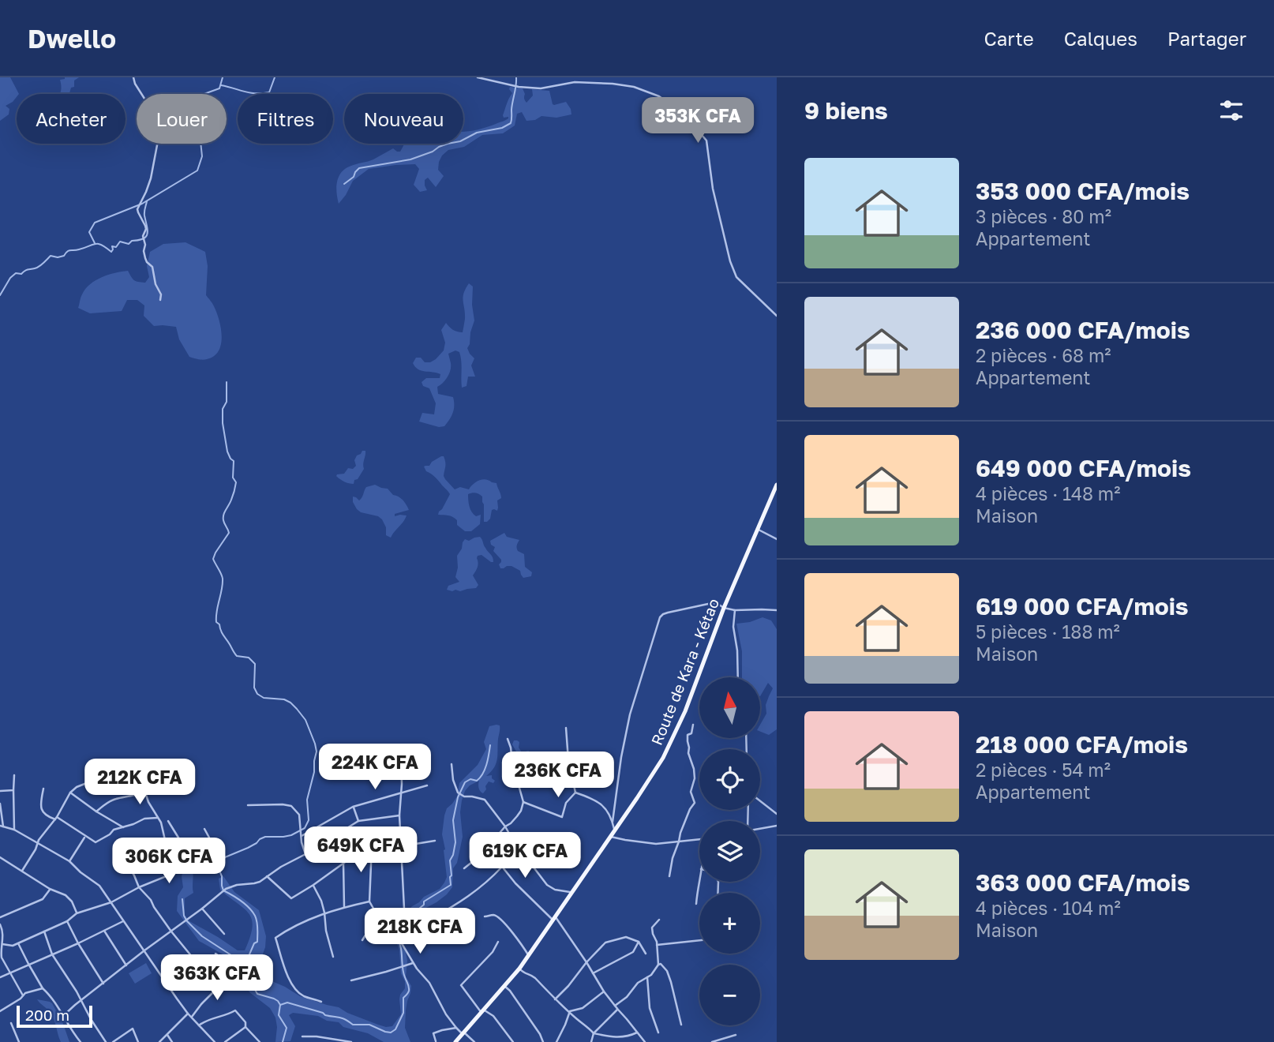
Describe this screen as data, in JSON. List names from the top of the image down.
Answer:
{
  "streets": {
    "main road": ["Route de Kara - Kétao"]
  },
  "scale_bar": "200 m",
  "north": "top",
  "page": {
    "header": "Dwello",
    "nav": ["Carte", "Calques", "Partager"],
    "heading": "9 biens",
    "chip": [
      "Acheter",
      "Louer",
      "Filtres",
      "Nouveau"
    ],
    "price": [
      "353K CFA",
      "224K CFA",
      "236K CFA",
      "212K CFA",
      "649K CFA",
      "619K CFA",
      "306K CFA",
      "218K CFA",
      "363K CFA"
    ],
    "list": [
      {
        "name": "353 000 CFA/mois",
        "note": "3 pièces · 80 m² · Appartement"
      },
      {
        "name": "236 000 CFA/mois",
        "note": "2 pièces · 68 m² · Appartement"
      },
      {
        "name": "649 000 CFA/mois",
        "note": "4 pièces · 148 m² · Maison"
      },
      {
        "name": "619 000 CFA/mois",
        "note": "5 pièces · 188 m² · Maison"
      },
      {
        "name": "218 000 CFA/mois",
        "note": "2 pièces · 54 m² · Appartement"
      },
      {
        "name": "363 000 CFA/mois",
        "note": "4 pièces · 104 m² · Maison"
      }
    ],
    "map_buttons": ["+", "−"],
    "scale": "200 m"
  }
}
